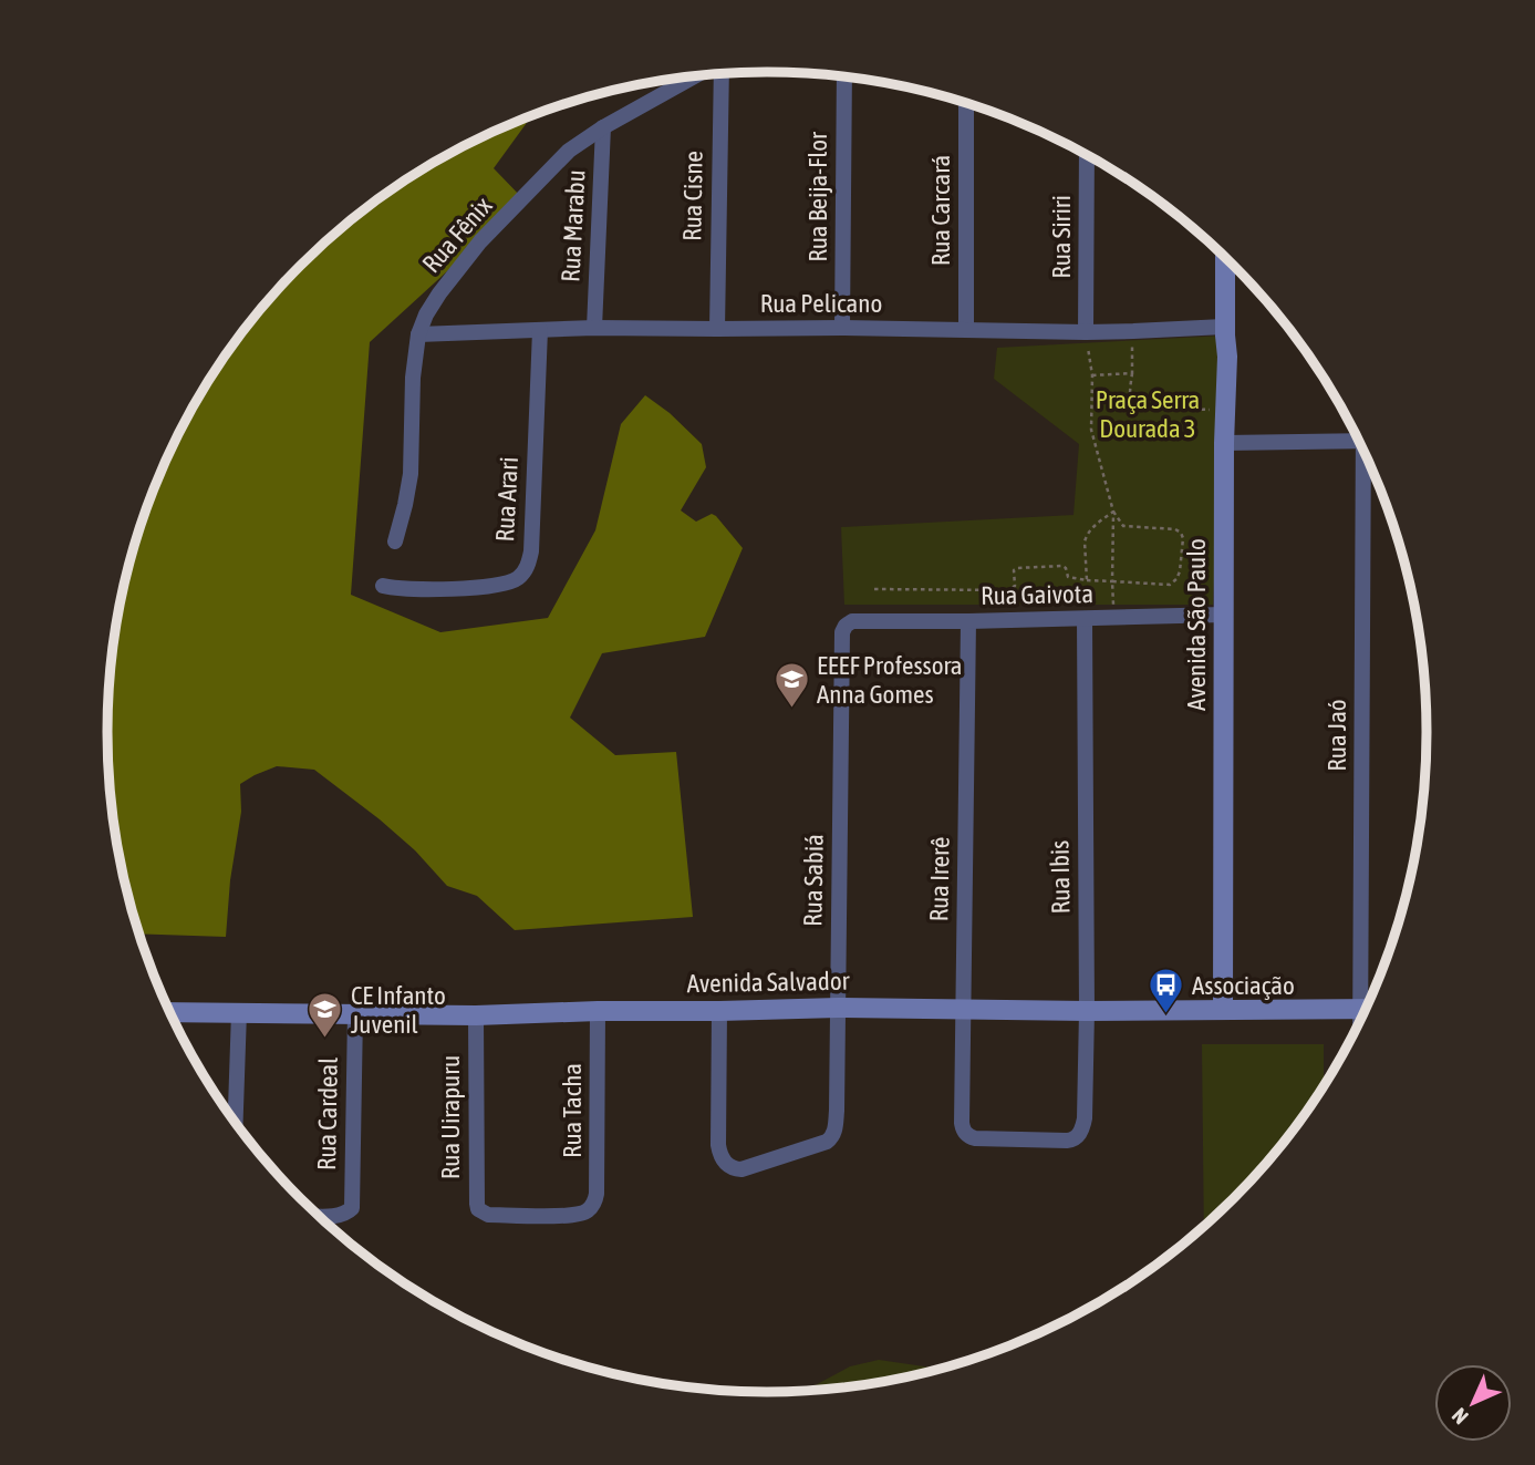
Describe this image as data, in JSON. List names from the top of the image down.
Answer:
{
  "streets": {
    "street": [
      "Rua Cisne",
      "Rua Beija-Flor",
      "Rua Carcará",
      "Rua Marabu",
      "Rua Fênix",
      "Rua Siriri",
      "Rua Pelicano",
      "Rua Arari",
      "Rua Gaivota",
      "Avenida São Paulo",
      "Rua Jaó",
      "Rua Ibis",
      "Rua Irerê",
      "Rua Sabiá",
      "Avenida Salvador",
      "Rua Tacha",
      "Rua Cardeal",
      "Rua Uirapuru"
    ]
  },
  "crossings": [
    ["Rua Cisne", "Rua Pelicano"],
    ["Rua Beija-Flor", "Rua Pelicano"],
    ["Rua Carcará", "Rua Pelicano"],
    ["Rua Marabu", "Rua Fênix"],
    ["Rua Marabu", "Rua Pelicano"],
    ["Rua Fênix", "Rua Pelicano"],
    ["Rua Siriri", "Rua Pelicano"],
    ["Rua Pelicano", "Rua Arari"],
    ["Rua Pelicano", "Avenida São Paulo"],
    ["Rua Gaivota", "Avenida São Paulo"],
    ["Rua Gaivota", "Rua Ibis"],
    ["Rua Gaivota", "Rua Irerê"],
    ["Rua Gaivota", "Rua Sabiá"],
    ["Avenida São Paulo", "Avenida Salvador"],
    ["Rua Ibis", "Rua Irerê"],
    ["Rua Ibis", "Avenida Salvador"],
    ["Rua Irerê", "Avenida Salvador"],
    ["Rua Sabiá", "Avenida Salvador"],
    ["Avenida Salvador", "Rua Tacha"],
    ["Avenida Salvador", "Rua Cardeal"],
    ["Avenida Salvador", "Rua Uirapuru"],
    ["Rua Tacha", "Rua Uirapuru"]
  ],
  "parks": ["Praça Serra Dourada 3"],
  "places": {
    "school or university": ["EEEF Professora Anna Gomes", "CE Infanto Juvenil"],
    "bus stop": ["Associação"]
  },
  "north": "bottom left"
}
